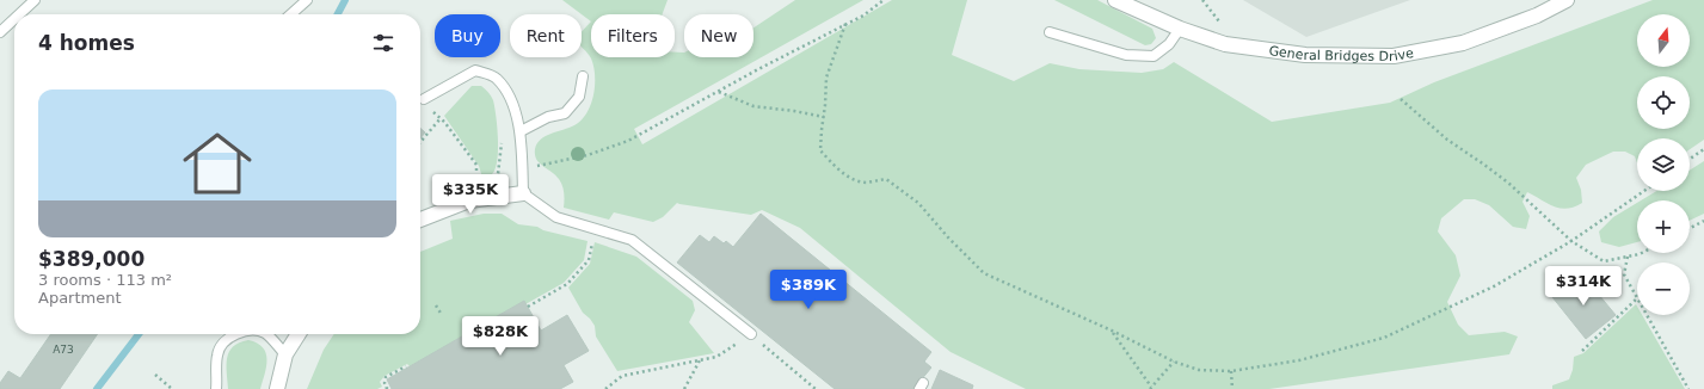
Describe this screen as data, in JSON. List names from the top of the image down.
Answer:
{
  "streets": {
    "street": ["General Bridges Drive"]
  },
  "house_numbers": ["A73"],
  "north": "top",
  "page": {
    "map_buttons": ["+", "−"],
    "chip": [
      "Buy",
      "Rent",
      "Filters",
      "New"
    ],
    "heading": "4 homes",
    "list": [
      {
        "name": "$389,000",
        "note": "3 rooms · 113 m² · Apartment"
      }
    ],
    "price": [
      "$335K",
      "$314K",
      "$389K",
      "$828K"
    ]
  }
}
